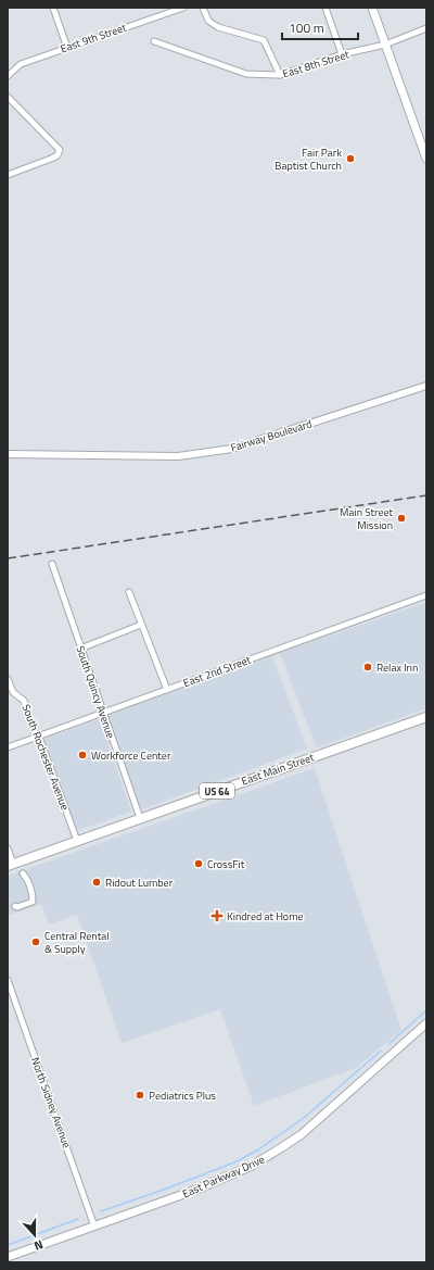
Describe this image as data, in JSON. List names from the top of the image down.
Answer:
{
  "streets": {
    "main road": ["East Main Street", "US 64", "East Parkway Drive"],
    "street": [
      "East 9th Street",
      "East 8th Street",
      "Fairway Boulevard",
      "East 2nd Street",
      "South Quincy Avenue",
      "South Rochester Avenue",
      "North Sidney Avenue"
    ]
  },
  "crossings": [
    ["East 2nd Street", "South Quincy Avenue"],
    ["East 2nd Street", "South Rochester Avenue"],
    ["South Quincy Avenue", "East Main Street"],
    ["South Rochester Avenue", "East Main Street"],
    ["North Sidney Avenue", "East Parkway Drive"]
  ],
  "places": {
    "other": [
      "Fair Park Baptist Church",
      "Main Street Mission",
      "Relax Inn",
      "Workforce Center",
      "CrossFit",
      "Ridout Lumber",
      "Central Rental & Supply",
      "Pediatrics Plus"
    ],
    "health": ["Kindred at Home"]
  },
  "scale_bar": "100 m",
  "north": "bottom"
}
